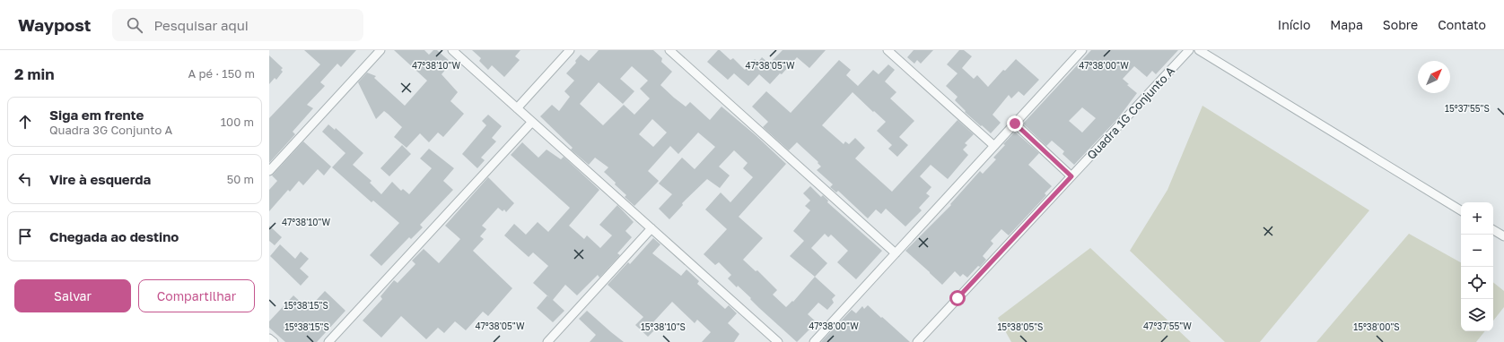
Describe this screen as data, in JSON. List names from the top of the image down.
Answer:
{
  "streets": {
    "street": ["Quadra 1G Conjunto A"]
  },
  "north": "top right",
  "page": {
    "header": "Waypost",
    "search": "Pesquisar aqui",
    "nav": [
      "Início",
      "Mapa",
      "Sobre",
      "Contato"
    ],
    "heading": ["2 min", "A pé · 150 m"],
    "list": [
      ["Siga em frente", "Quadra 3G Conjunto A", "100 m"],
      ["Vire à esquerda", "50 m"],
      "Chegada ao destino"
    ],
    "map_buttons": ["+", "−"],
    "buttons": ["Salvar", "Compartilhar"]
  },
  "coordinates": [
    "47°38'10\"W",
    "47°38'05\"W",
    "47°38'00\"W",
    "15°37'55\"S",
    "15°38'15\"S",
    "47°37'55\"W",
    "15°38'10\"S",
    "15°38'05\"S",
    "15°38'00\"S"
  ]
}
